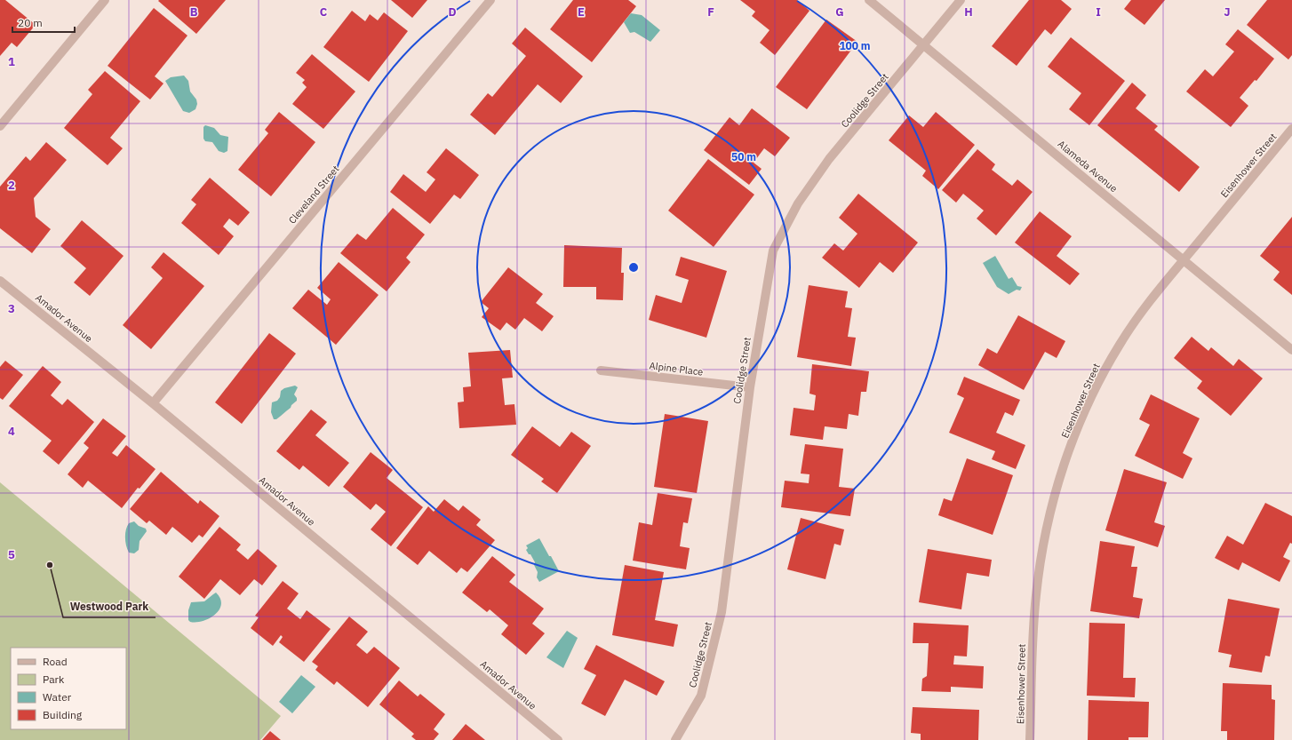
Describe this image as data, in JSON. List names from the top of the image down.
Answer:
{
  "streets": {
    "street": [
      "Coolidge Street",
      "Eisenhower Street",
      "Alameda Avenue",
      "Cleveland Street",
      "Amador Avenue",
      "Alpine Place"
    ]
  },
  "crossings": [
    ["Coolidge Street", "Alameda Avenue"],
    ["Coolidge Street", "Alpine Place"],
    ["Eisenhower Street", "Alameda Avenue"],
    ["Cleveland Street", "Amador Avenue"]
  ],
  "places": ["Westwood Park"],
  "legend": [
    "Road",
    "Park",
    "Water",
    "Building"
  ],
  "scale_bar": "20 m",
  "grid": {
    "columns": [
      "B",
      "C",
      "D",
      "E",
      "F",
      "G",
      "H",
      "I",
      "J"
    ],
    "rows": [
      "1",
      "2",
      "3",
      "4",
      "5"
    ]
  },
  "rings": ["100 m", "50 m"]
}
